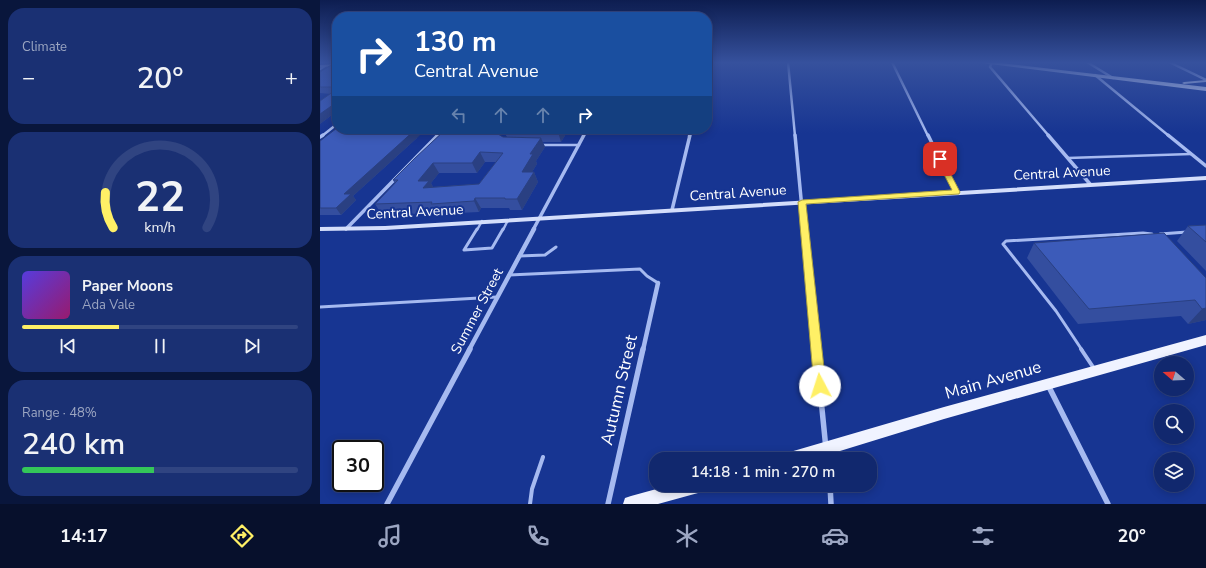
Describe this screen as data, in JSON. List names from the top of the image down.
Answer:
{
  "streets": {
    "main road": ["Central Avenue", "Main Avenue"],
    "street": ["Summer Street", "Autumn Street"]
  },
  "crossings": [
    ["Central Avenue", "Summer Street"]
  ],
  "north": "left",
  "page": {
    "tile": [
      "Climate",
      ["Range · 48%", "240 km"]
    ],
    "turn": ["130 m", "Central Avenue"],
    "heat": ["−", "20°", "+"],
    "song": ["Paper Moons", "Ada Vale"],
    "limit": "30",
    "trip": "14:18 · 1 min · 270 m",
    "tabs": ["14:17", "20°"],
    "gauge": ["22", "km/h"]
  }
}
